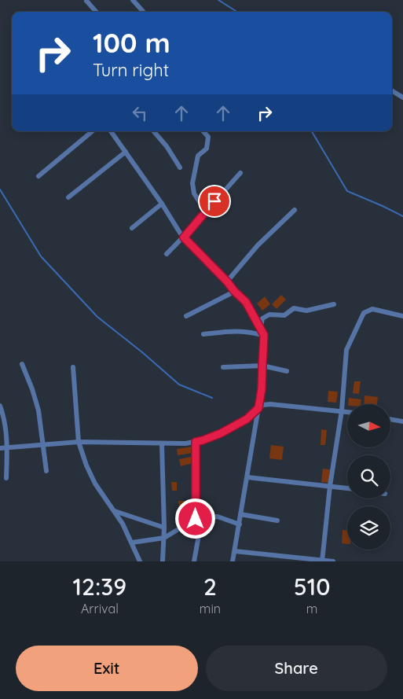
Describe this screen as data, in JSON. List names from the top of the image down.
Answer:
{
  "north": "right",
  "page": {
    "turn": ["100 m", "Turn right"],
    "eta": [
      "12:39",
      "Arrival",
      "2",
      "min",
      "510",
      "m"
    ],
    "buttons": ["Exit", "Share"]
  }
}
